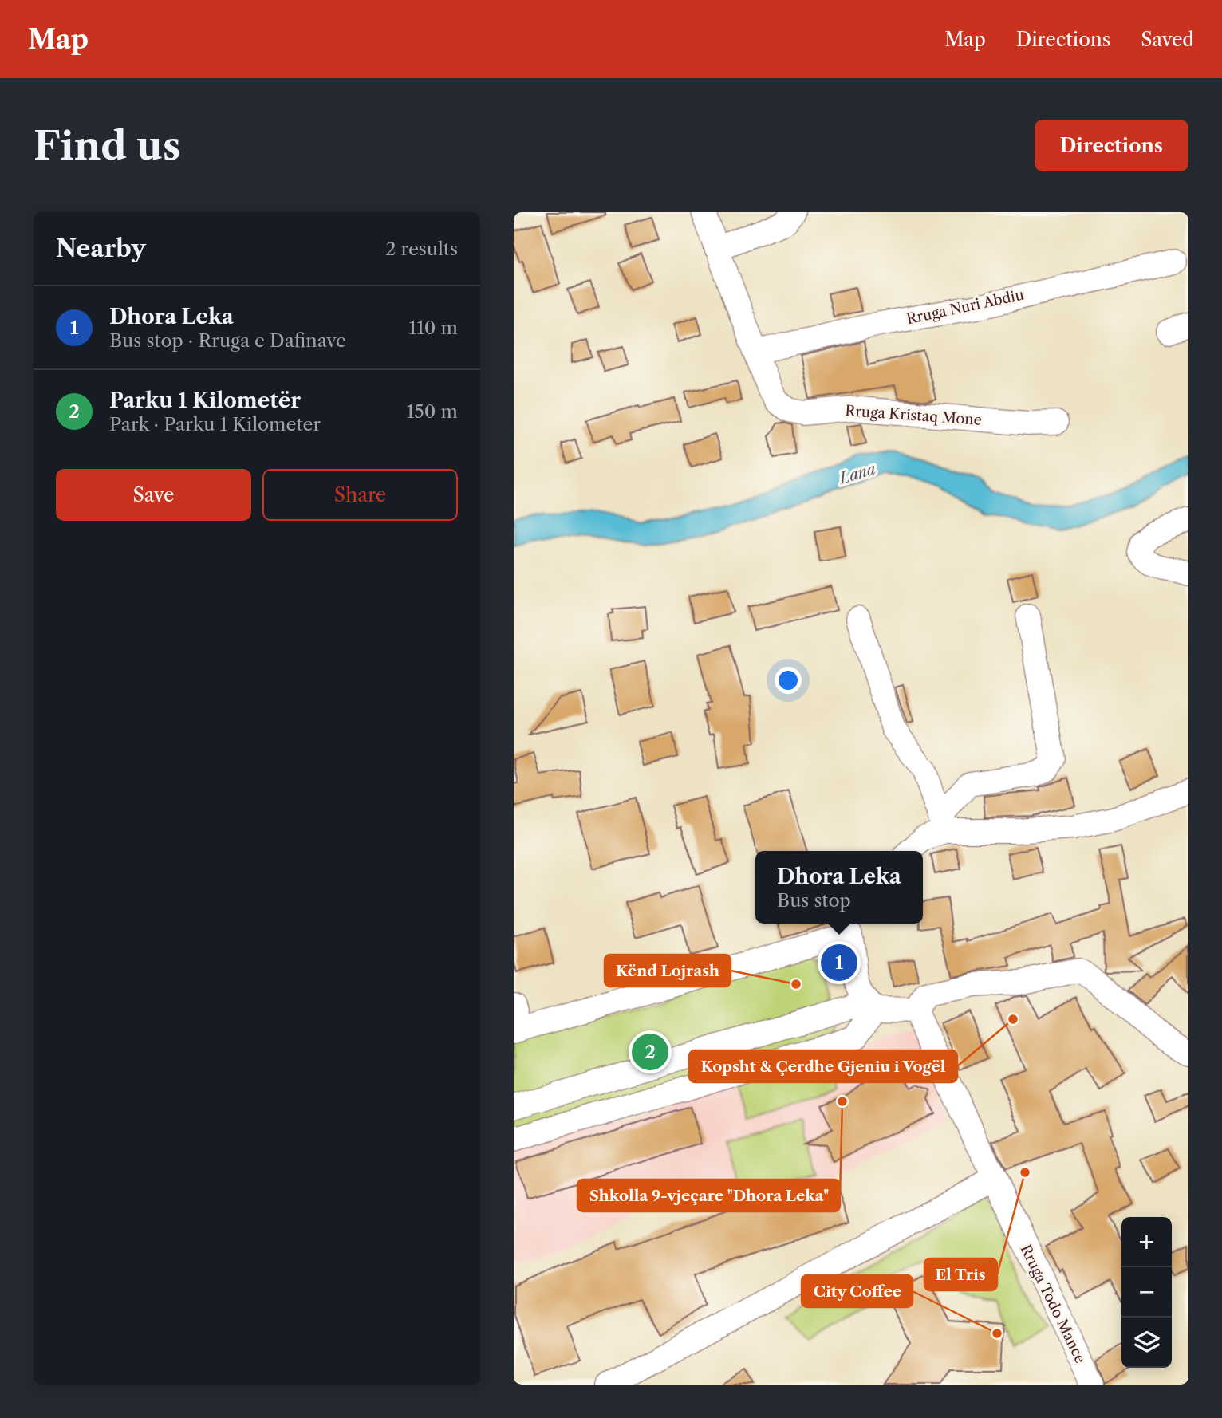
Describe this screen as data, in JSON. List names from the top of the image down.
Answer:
{
  "streets": {
    "street": ["Rruga Nuri Abdiu", "Rruga Kristaq Mone", "Rruga Todo Mance"]
  },
  "crossings": [
    ["Rruga Nuri Abdiu", "Rruga Kristaq Mone"]
  ],
  "water": ["Lana"],
  "places": [
    "Kënd Lojrash",
    "Kopsht & Çerdhe Gjeniu i Vogël",
    "Shkolla 9-vjeçare \"Dhora Leka\"",
    "El Tris",
    "City Coffee"
  ],
  "page": {
    "header": "Map",
    "nav": ["Map", "Directions", "Saved"],
    "buttons": [
      "Directions",
      ["Save", "Share"]
    ],
    "title": "Find us",
    "heading": ["Nearby", "2 results"],
    "list": [
      {
        "mark": "1",
        "name": "Dhora Leka",
        "note": "Bus stop · Rruga e Dafinave",
        "value": "110 m"
      },
      {
        "mark": "2",
        "name": "Parku 1 Kilometër",
        "note": "Park · Parku 1 Kilometer",
        "value": "150 m"
      }
    ],
    "popup": ["Dhora Leka", "Bus stop"],
    "pins": ["1", "2"],
    "map_buttons": ["+", "−"]
  }
}
